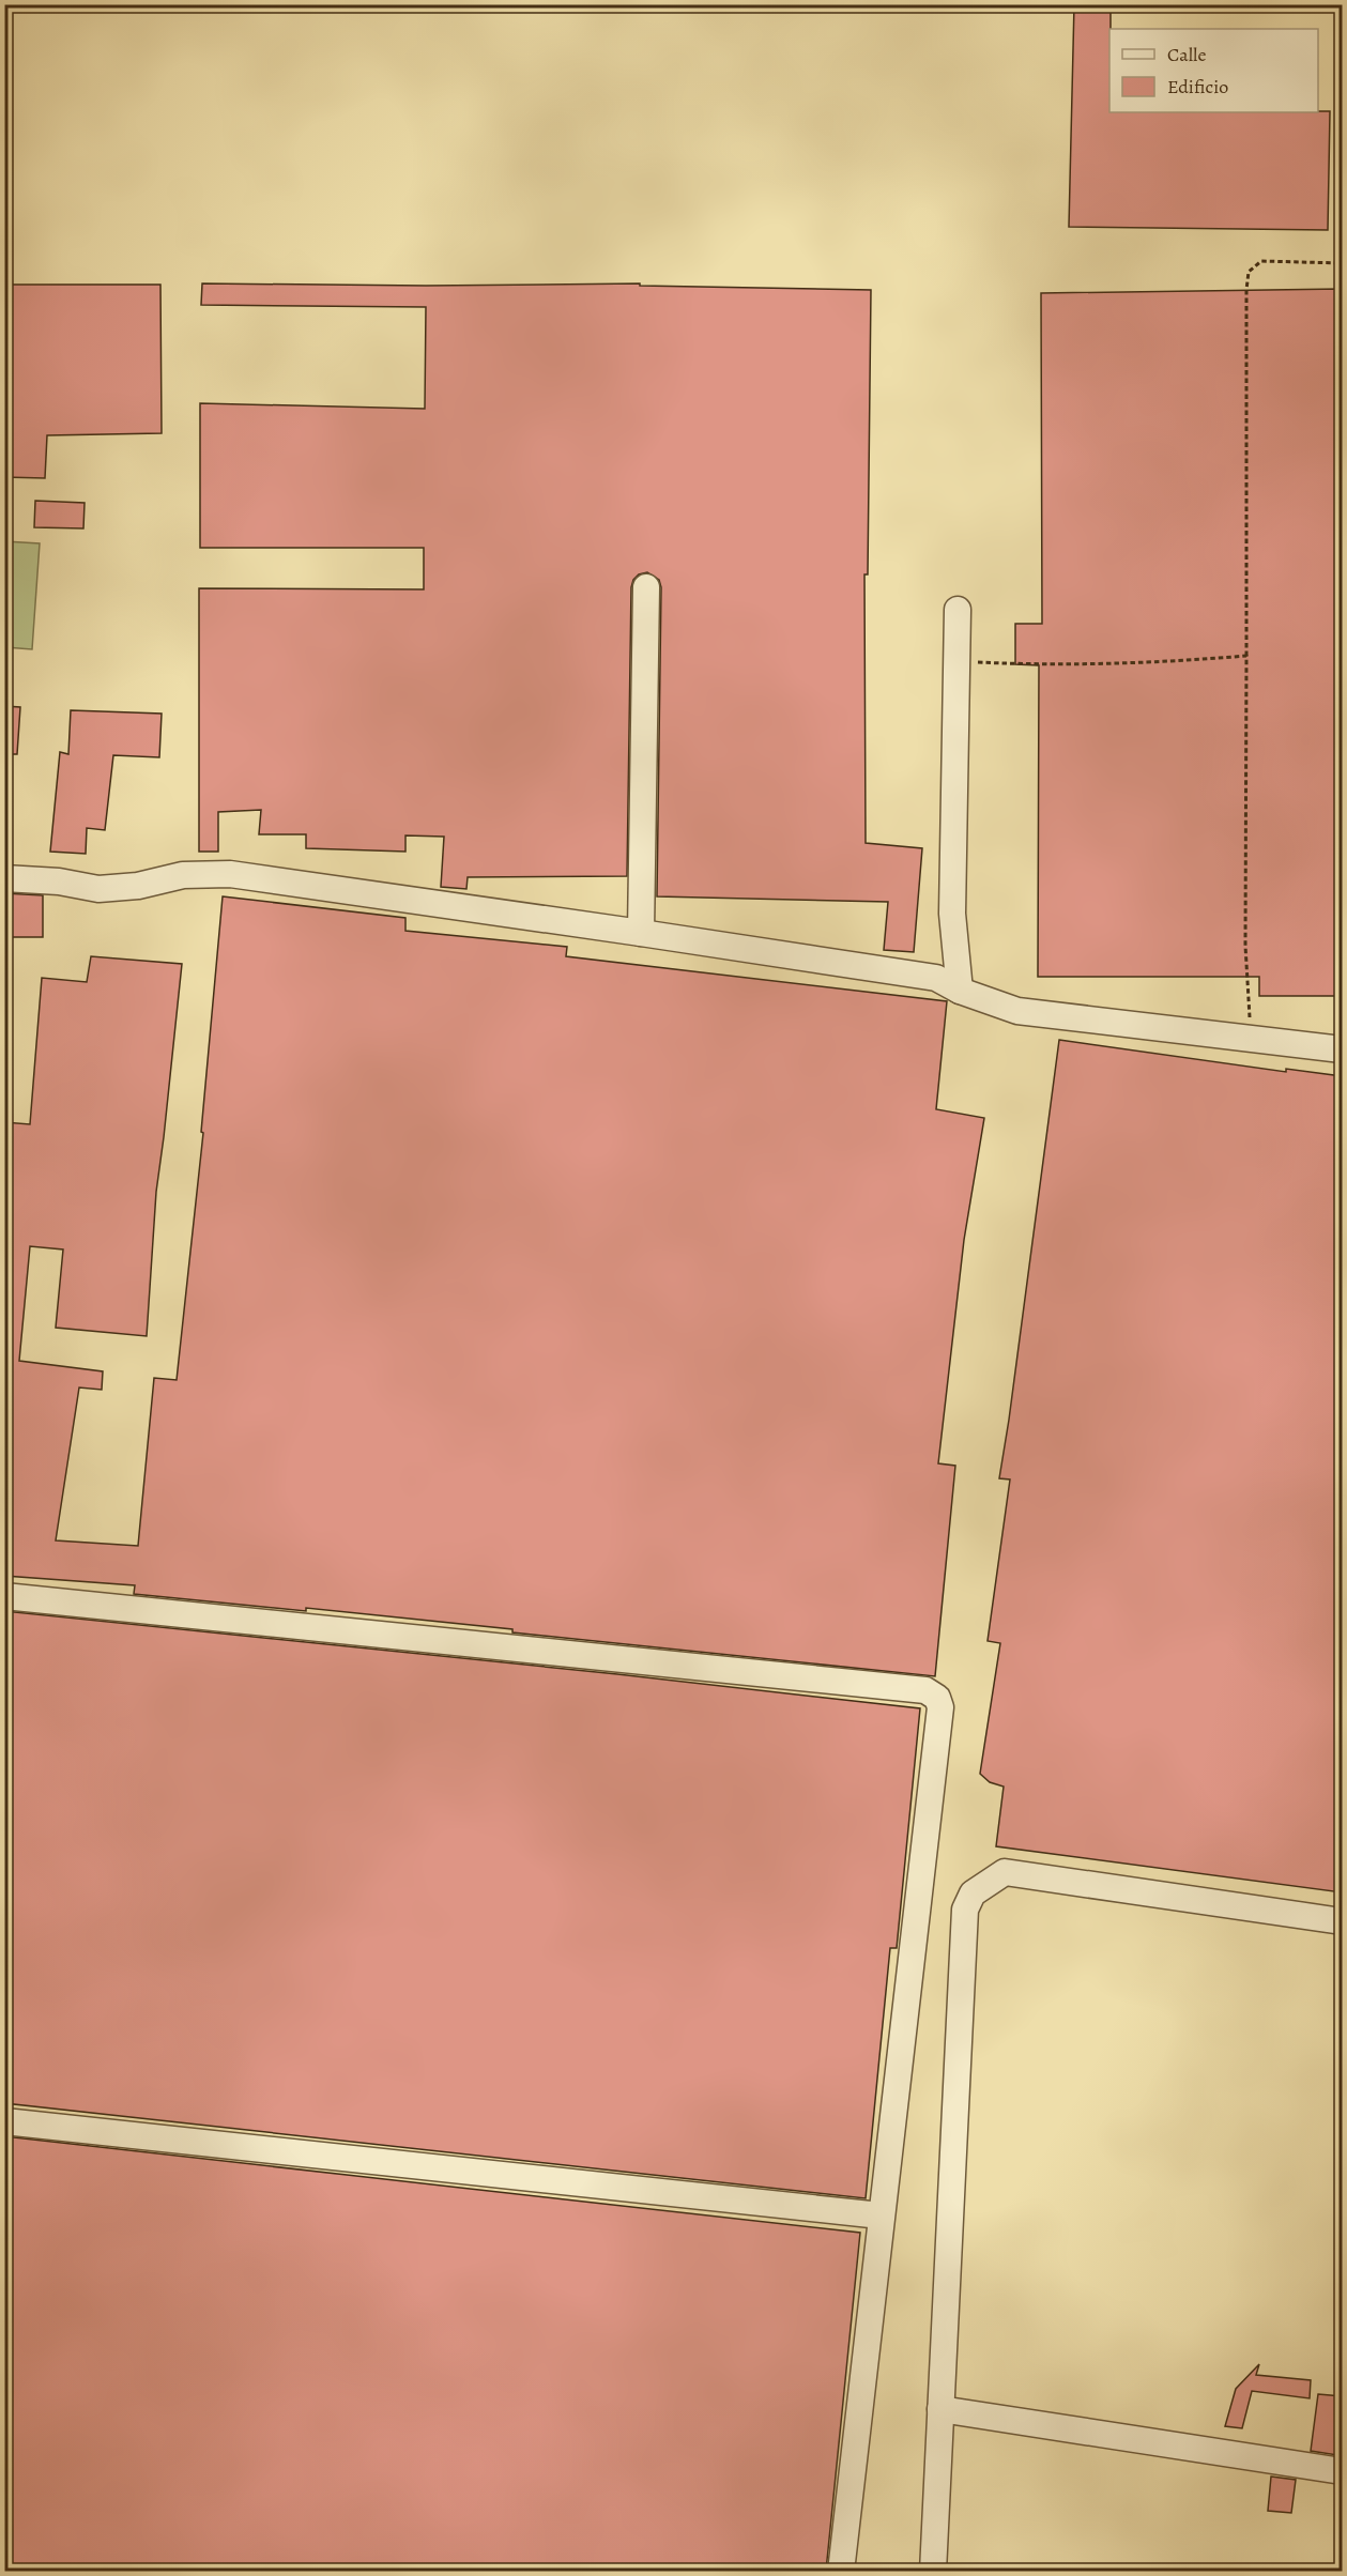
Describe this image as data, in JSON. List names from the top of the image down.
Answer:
{
  "legend": ["Calle", "Edificio"]
}
